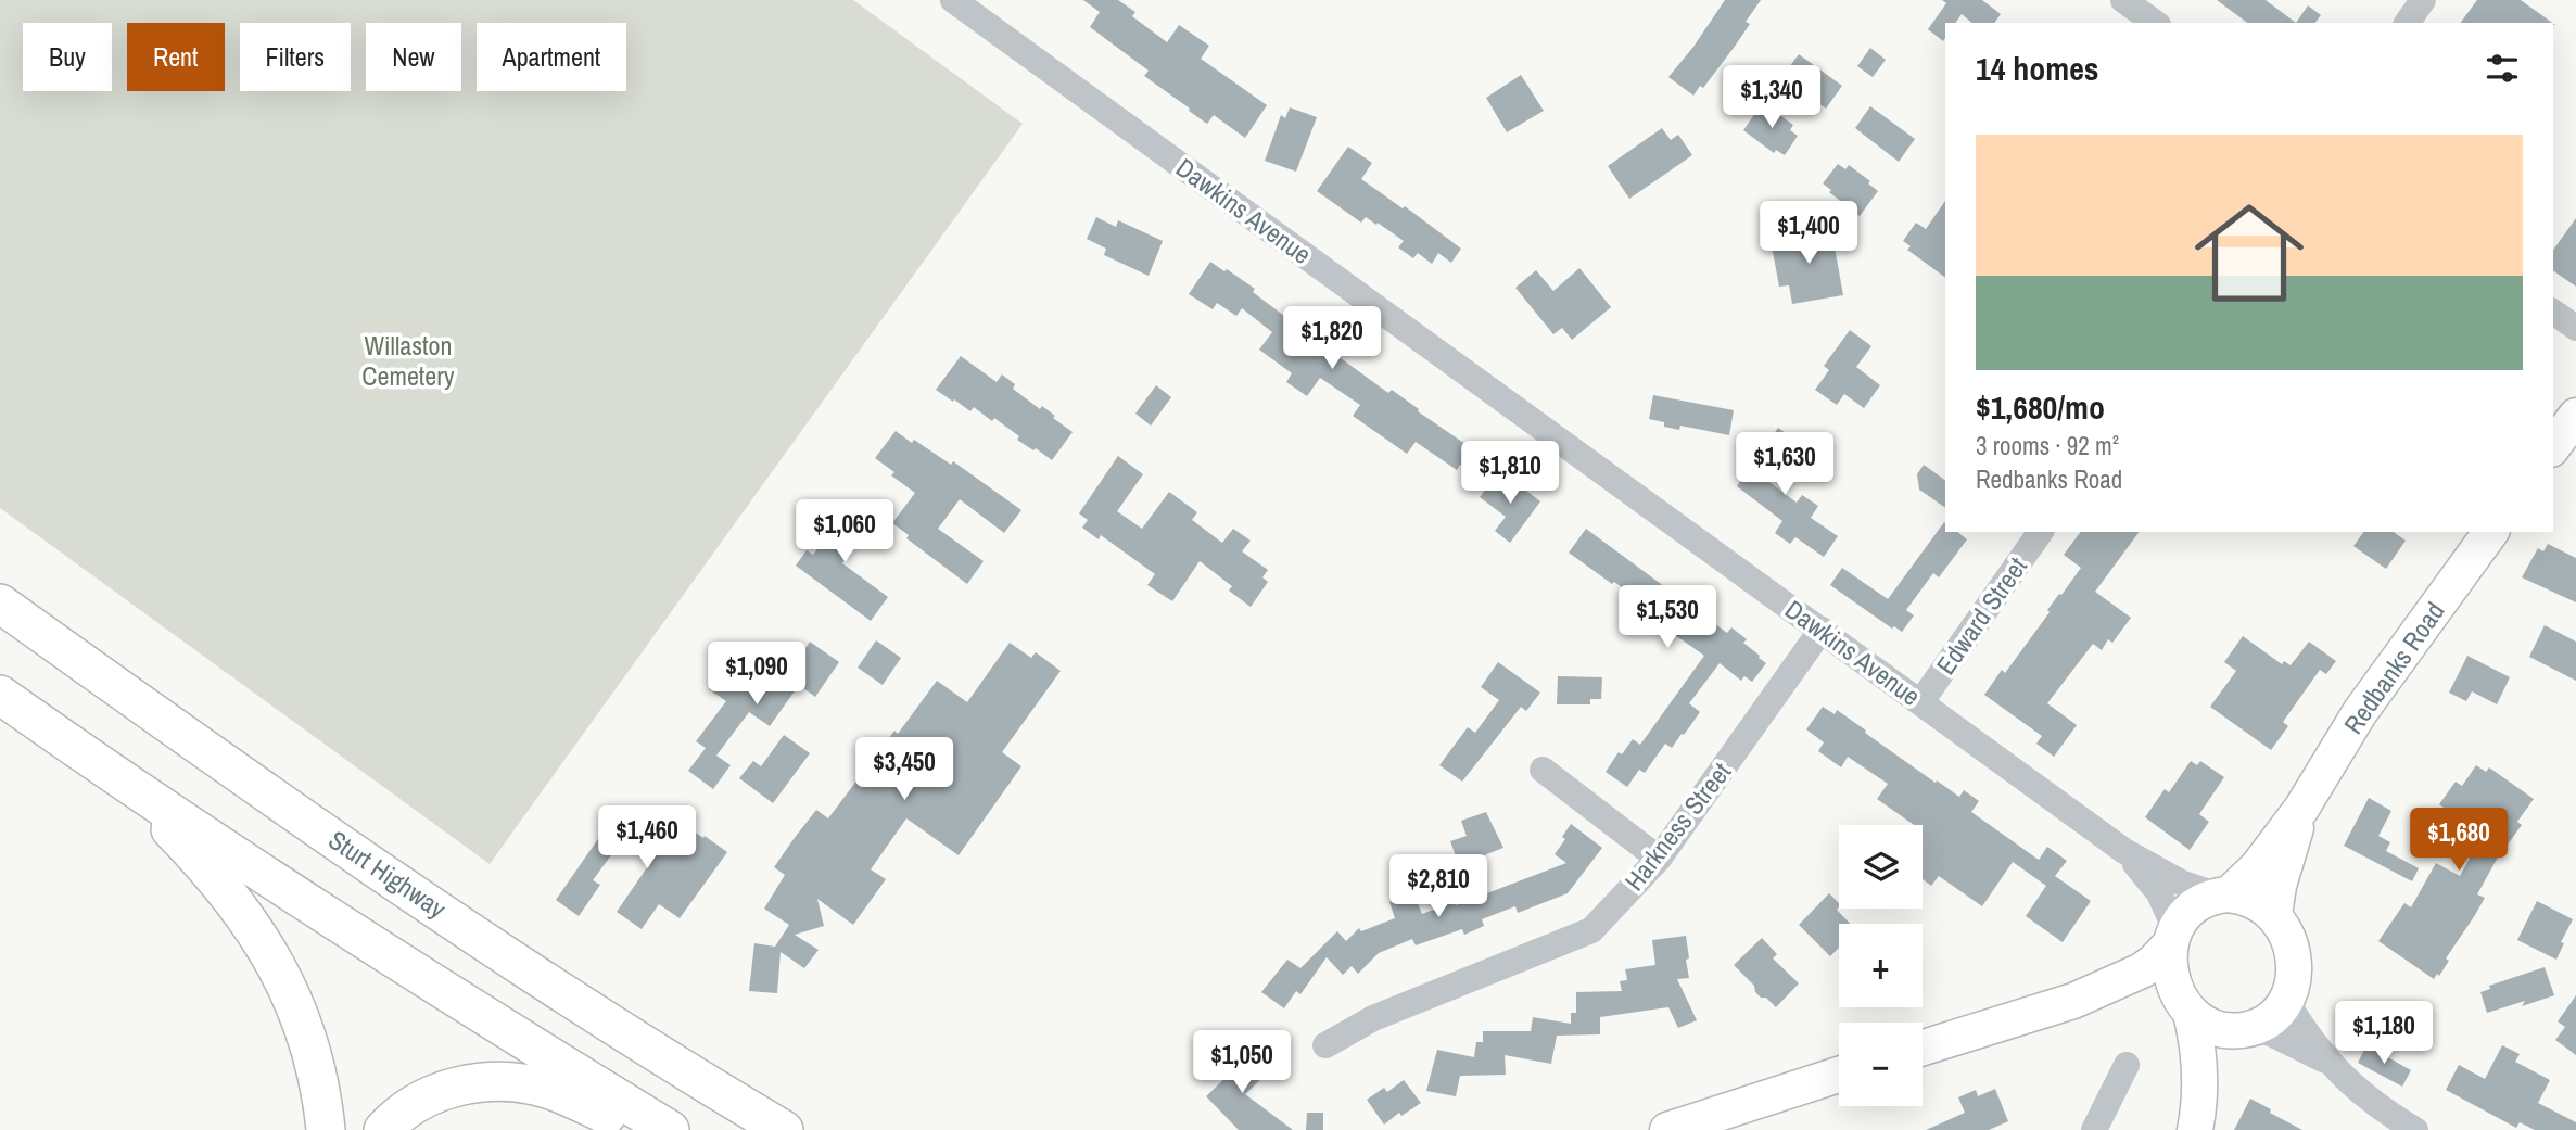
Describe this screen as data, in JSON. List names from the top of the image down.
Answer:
{
  "streets": {
    "highway": ["Sturt Highway"],
    "main road": ["Redbanks Road"],
    "street": ["Dawkins Avenue", "Edward Street", "Harkness Street"]
  },
  "crossings": [
    ["Dawkins Avenue", "Edward Street"],
    ["Dawkins Avenue", "Redbanks Road"],
    ["Dawkins Avenue", "Harkness Street"]
  ],
  "parks": ["Willaston Cemetery"],
  "page": {
    "chip": [
      "Buy",
      "Rent",
      "Filters",
      "New",
      "Apartment"
    ],
    "heading": "14 homes",
    "price": [
      "$1,340",
      "$1,400",
      "$1,820",
      "$1,630",
      "$1,810",
      "$1,060",
      "$1,530",
      "$1,090",
      "$3,450",
      "$1,460",
      "$1,680",
      "$2,810",
      "$1,180",
      "$1,050"
    ],
    "list": [
      {
        "name": "$1,680/mo",
        "note": "3 rooms · 92 m² · Redbanks Road"
      }
    ],
    "map_buttons": ["+", "−"]
  }
}
